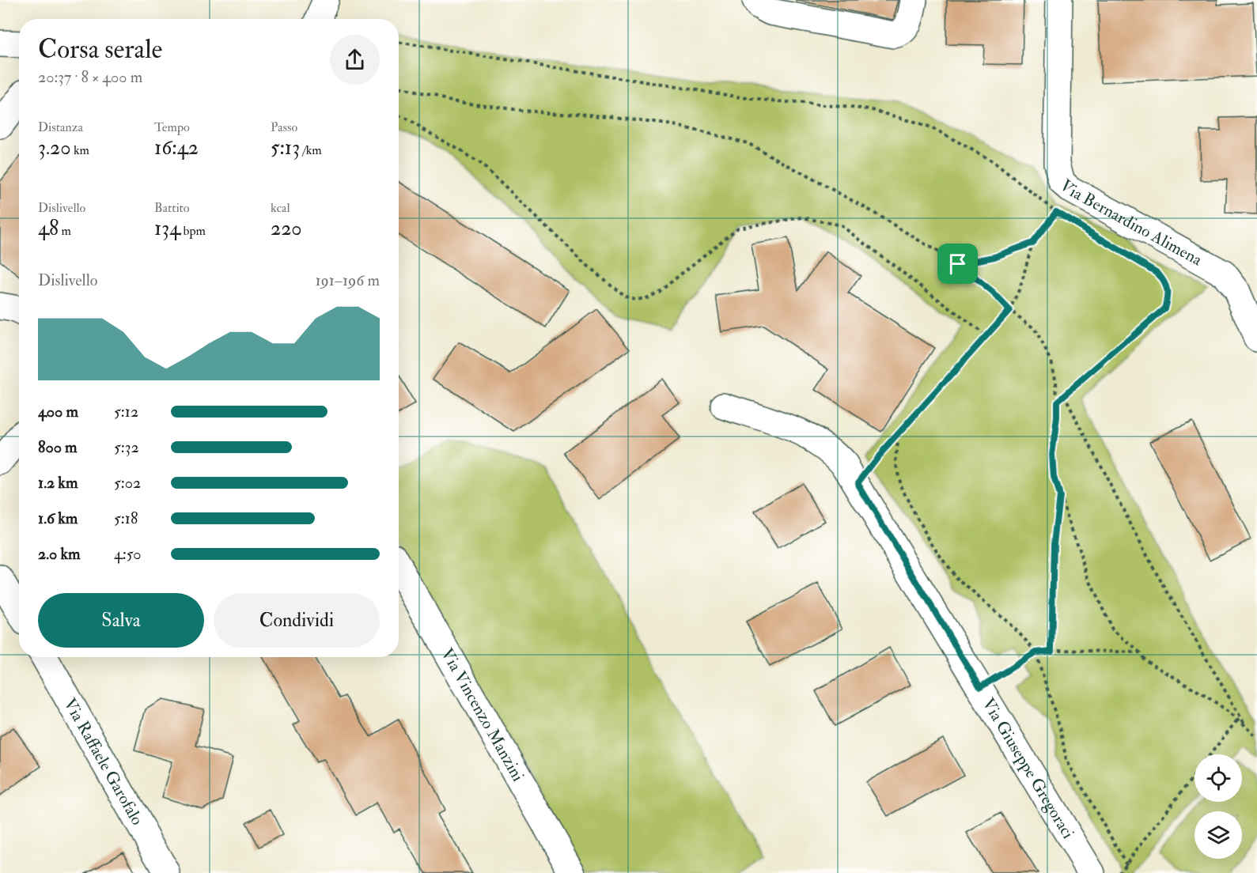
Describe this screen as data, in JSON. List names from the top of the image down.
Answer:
{
  "streets": {
    "street": [
      "Via Bernardino Alimena",
      "Via Vincenzo Manzini",
      "Via Raffaele Garofalo",
      "Via Giuseppe Gregoraci"
    ]
  },
  "page": {
    "heading": ["Corsa serale", "20:37 · 8 × 400 m"],
    "stats": [
      ["Distanza", "3.20 km"],
      ["Tempo", "16:42"],
      ["Passo", "5:13 /km"],
      ["Dislivello", "48 m"],
      ["Battito", "134 bpm"],
      ["kcal", "220"]
    ],
    "chart": ["Dislivello", "191–196 m"],
    "list": [
      {
        "name": "400 m",
        "note": "5:12"
      },
      {
        "name": "800 m",
        "note": "5:32"
      },
      {
        "name": "1.2 km",
        "note": "5:02"
      },
      {
        "name": "1.6 km",
        "note": "5:18"
      },
      {
        "name": "2.0 km",
        "note": "4:50"
      }
    ],
    "buttons": ["Salva", "Condividi"]
  }
}
